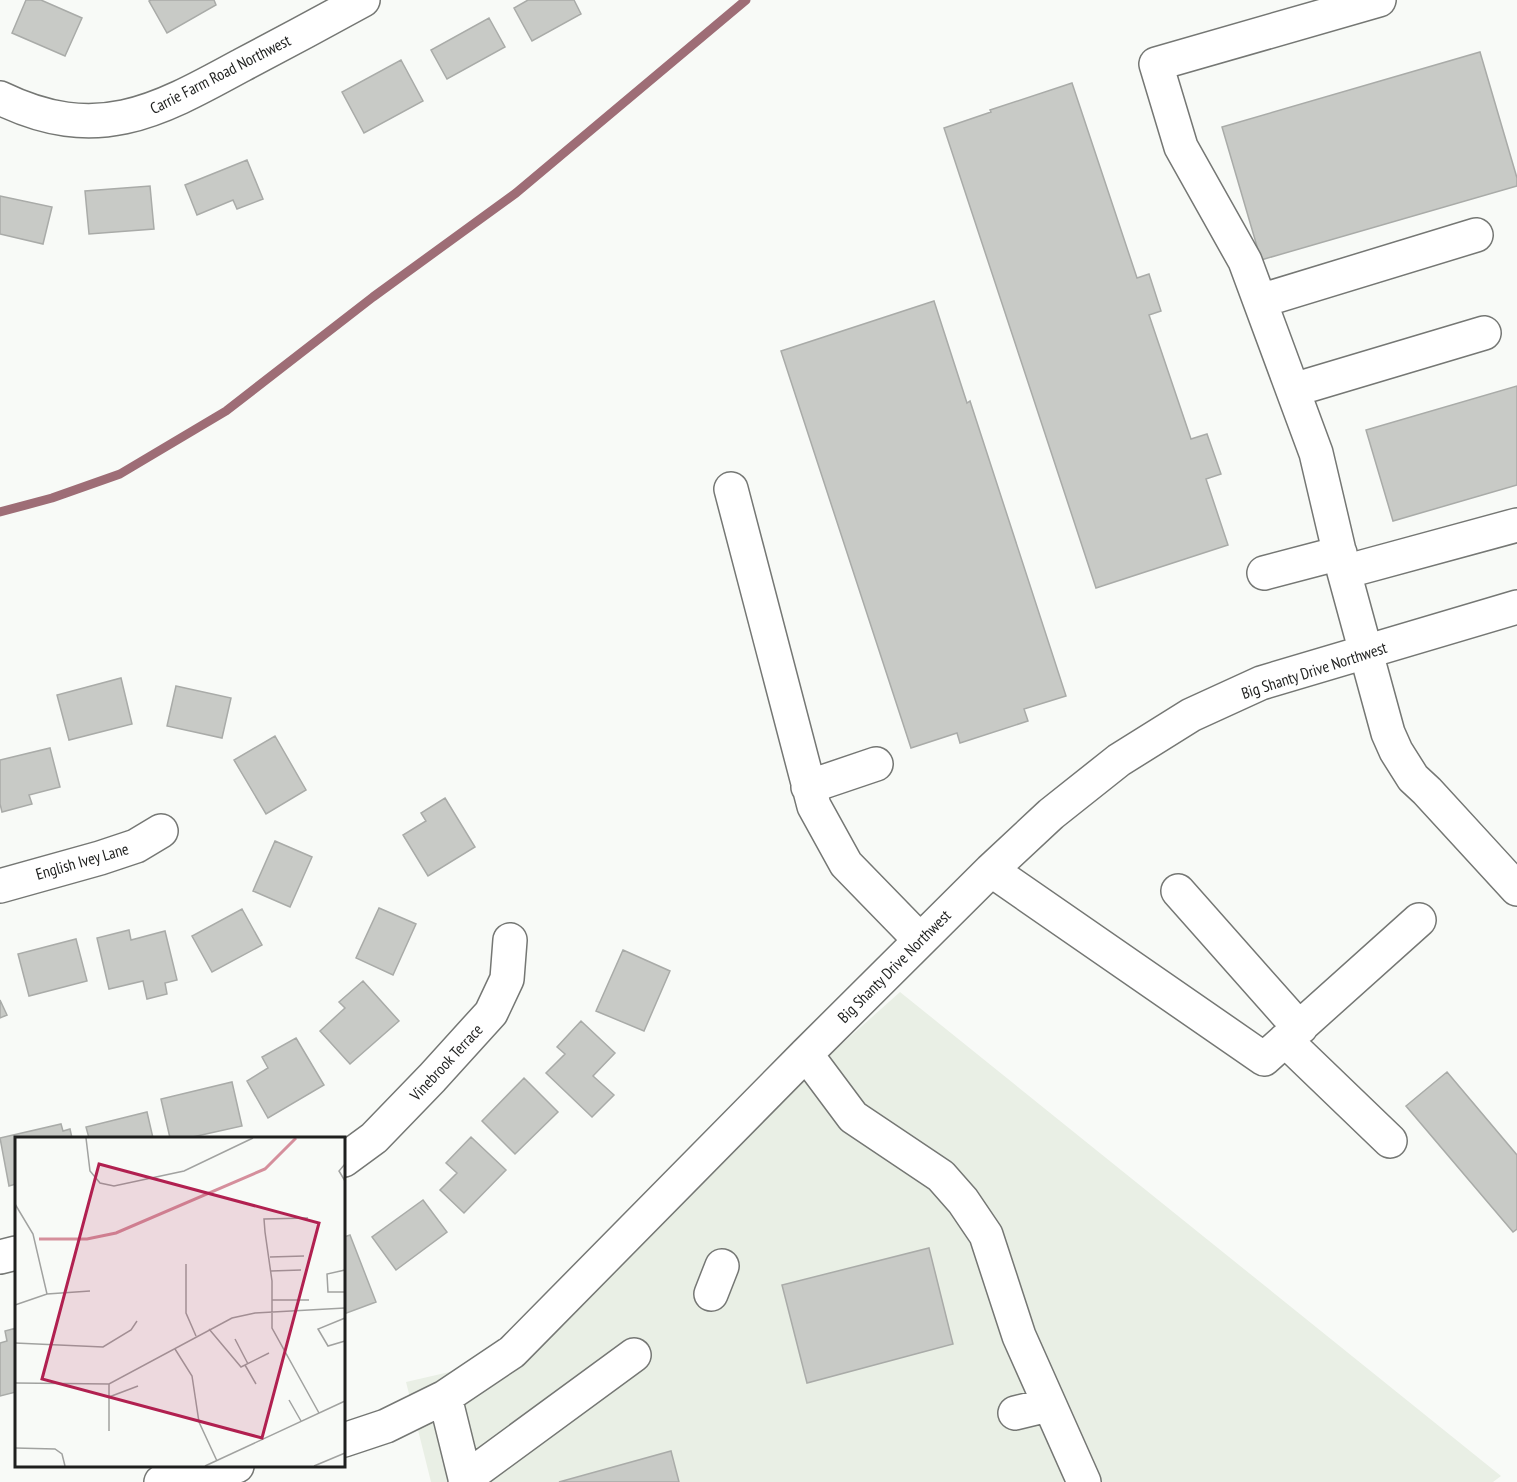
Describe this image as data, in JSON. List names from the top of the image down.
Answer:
{
  "streets": {
    "street": [
      "Carrie Farm Road Northwest",
      "Big Shanty Drive Northwest",
      "English Ivey Lane",
      "Vinebrook Terrace"
    ]
  }
}
